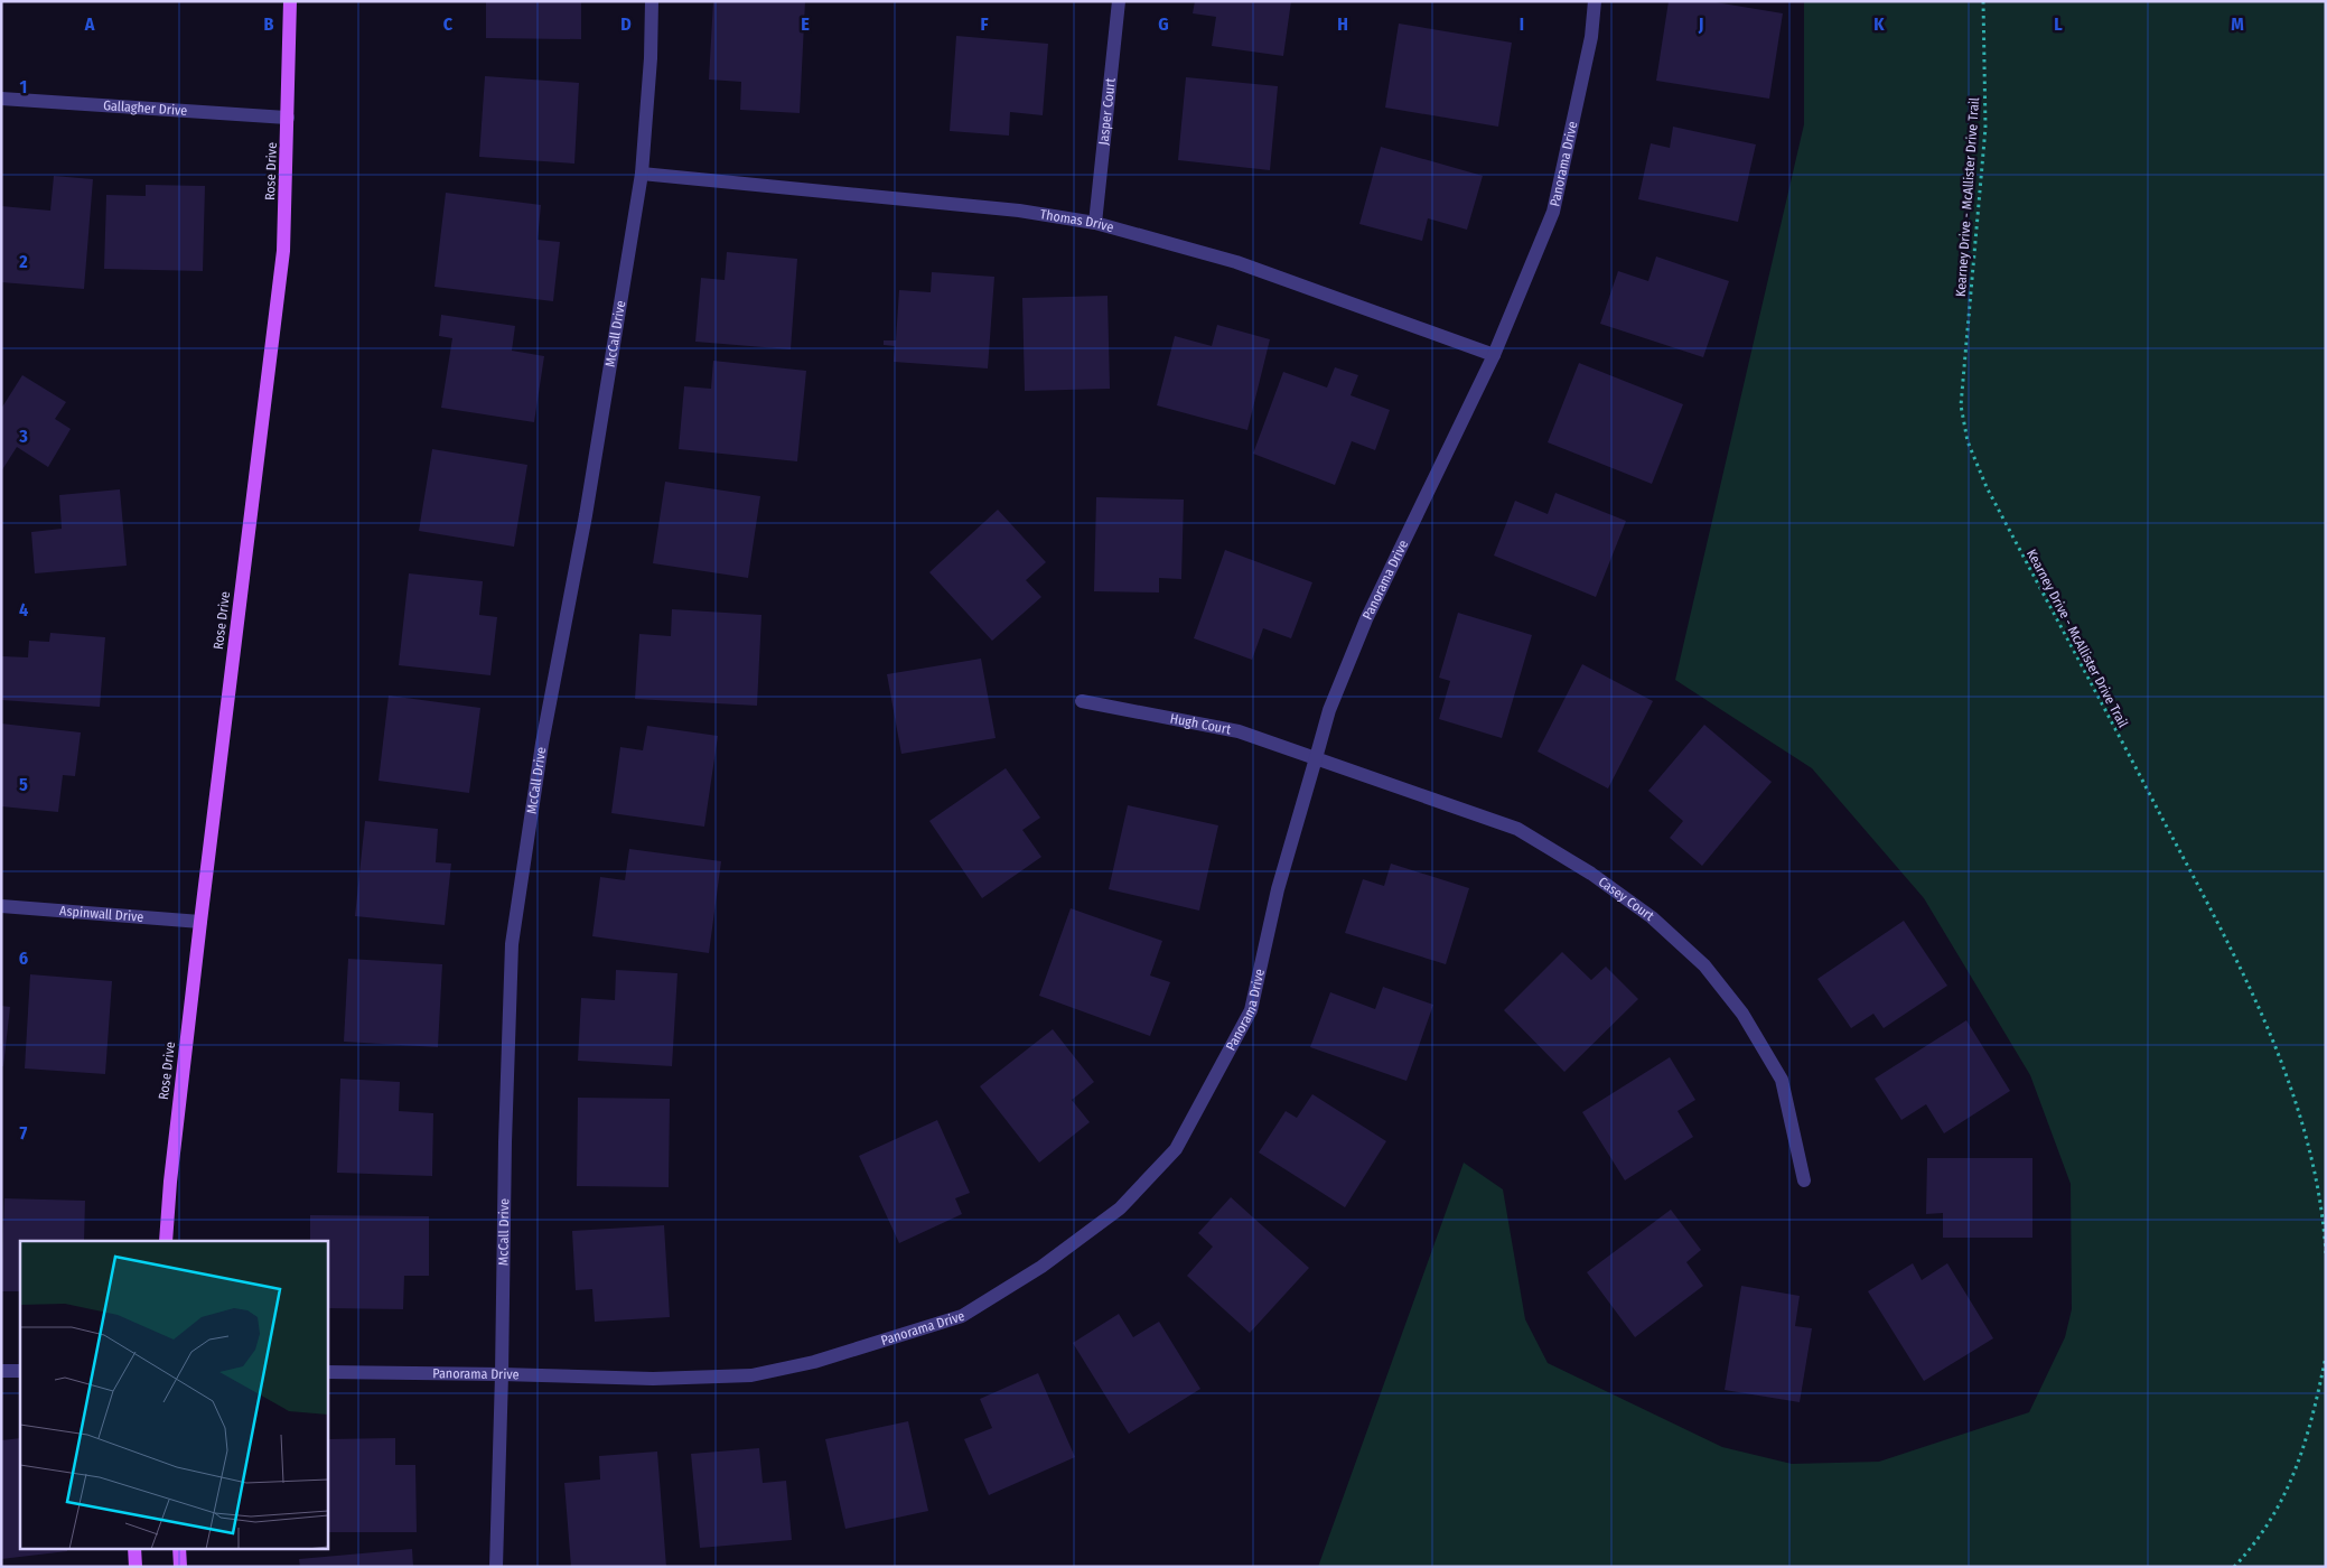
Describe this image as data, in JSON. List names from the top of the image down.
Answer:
{
  "streets": {
    "main road": ["Rose Drive"],
    "street": [
      "Gallagher Drive",
      "Jasper Court",
      "Panorama Drive",
      "Thomas Drive",
      "McCall Drive",
      "Hugh Court",
      "Casey Court",
      "Aspinwall Drive"
    ],
    "path": ["Kearney Drive - McAllister Drive Trail"]
  },
  "crossings": [
    ["Gallagher Drive", "Rose Drive"],
    ["Jasper Court", "Thomas Drive"],
    ["Panorama Drive", "Thomas Drive"],
    ["Panorama Drive", "McCall Drive"],
    ["Panorama Drive", "Hugh Court"],
    ["Panorama Drive", "Casey Court"],
    ["Rose Drive", "Aspinwall Drive"],
    ["Thomas Drive", "McCall Drive"],
    ["Hugh Court", "Casey Court"]
  ],
  "grid": {
    "columns": [
      "A",
      "B",
      "C",
      "D",
      "E",
      "F",
      "G",
      "H",
      "I",
      "J",
      "K",
      "L",
      "M"
    ],
    "rows": [
      "1",
      "2",
      "3",
      "4",
      "5",
      "6",
      "7"
    ]
  }
}
